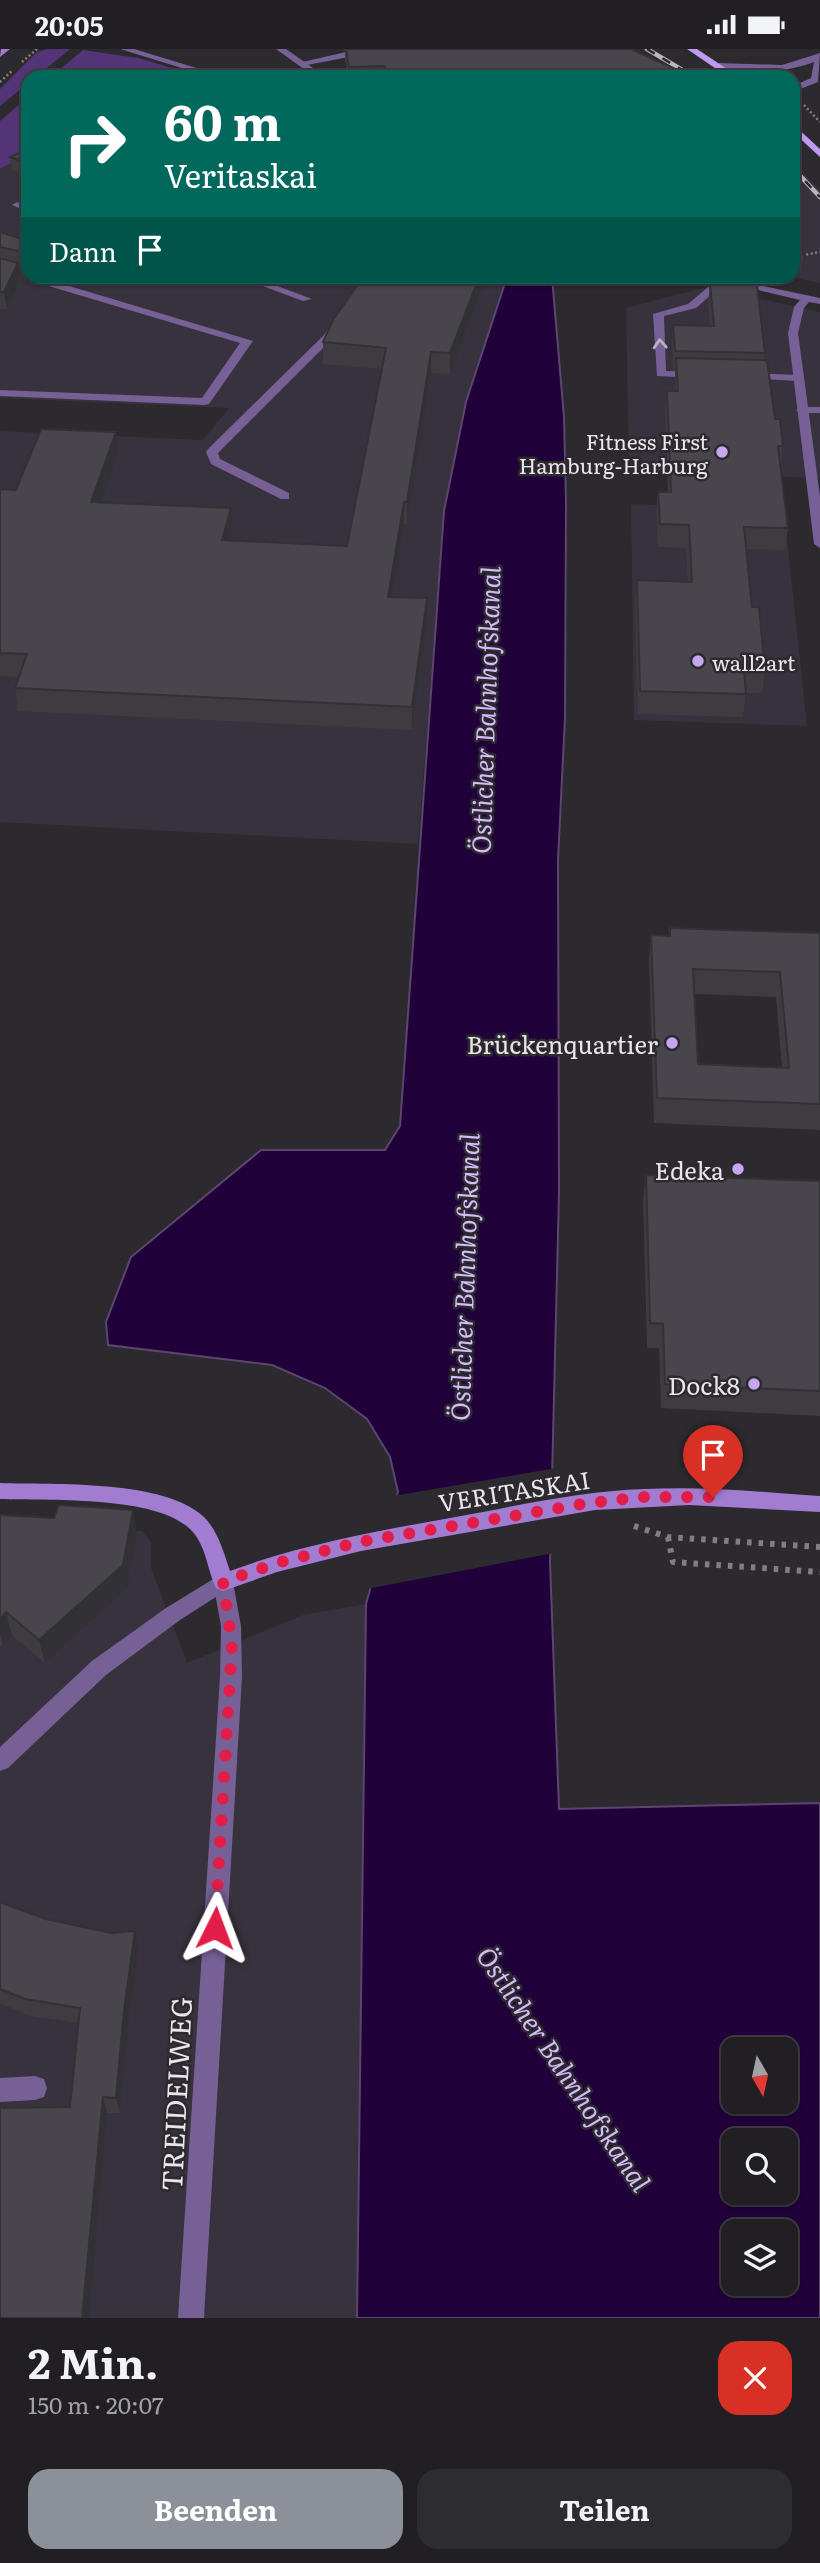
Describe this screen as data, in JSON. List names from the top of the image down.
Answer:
{
  "streets": {
    "main road": ["VERITASKAI"],
    "street": ["TREIDELWEG"]
  },
  "crossings": [
    ["VERITASKAI", "TREIDELWEG"]
  ],
  "water": ["Östlicher Bahnhofskanal"],
  "places": [
    "Fitness First Hamburg-Harburg",
    "wall2art",
    "Brückenquartier",
    "Edeka",
    "Dock8"
  ],
  "north": "bottom",
  "page": {
    "status": "20:05",
    "turn": ["60 m", "Veritaskai"],
    "then": "Dann",
    "heading": ["2 Min.", "150 m · 20:07"],
    "buttons": ["Beenden", "Teilen"]
  }
}
